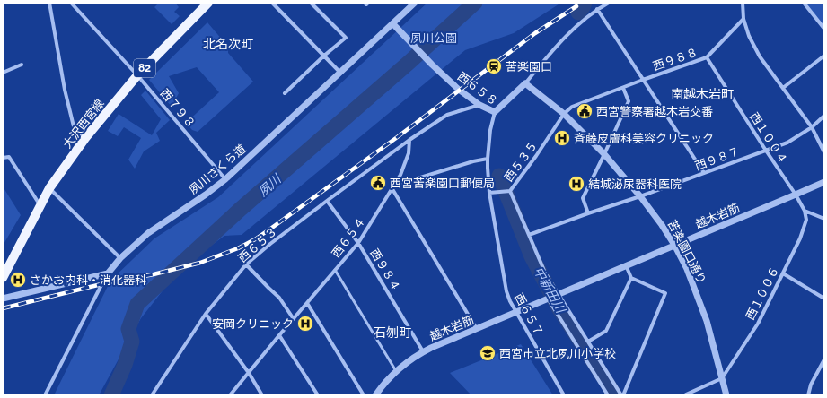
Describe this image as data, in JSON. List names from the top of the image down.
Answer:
{
  "streets": {
    "main road": ["82", "大沢西宮線"],
    "street": [
      "西９８８",
      "西６５８",
      "西７９８",
      "西１００４",
      "西９８７",
      "西５３５",
      "夙川さくら道",
      "越木岩筋",
      "西６５４",
      "西６５３",
      "苦楽園口通り",
      "西９８４",
      "西１００６",
      "西６５７"
    ]
  },
  "crossings": [
    ["西９８８", "西１００４"],
    ["西９８８", "西９８７"],
    ["西９８８", "西５３５"],
    ["西６５８", "夙川さくら道"],
    ["西６５８", "西６５７"],
    ["西７９８", "大沢西宮線"],
    ["西７９８", "夙川さくら道"],
    ["西１００４", "西９８７"],
    ["西１００４", "越木岩筋"],
    ["西１００４", "西１００６"],
    ["西９８７", "西５３５"],
    ["西９８７", "苦楽園口通り"],
    ["西５３５", "越木岩筋"],
    ["西５３５", "苦楽園口通り"],
    ["越木岩筋", "苦楽園口通り"],
    ["越木岩筋", "西９８４"],
    ["越木岩筋", "西６５７"],
    ["西６５４", "西６５３"],
    ["西６５４", "西９８４"],
    ["西６５３", "西９８４"],
    ["苦楽園口通り", "西１００６"]
  ],
  "districts": ["北名次町", "南越木岩町", "石刎町"],
  "water": ["夙川", "中新田川"],
  "parks": ["夙川公園"],
  "places": {
    "station": ["苦楽園口"],
    "public building": ["西宮警察署越木岩交番", "西宮苦楽園口郵便局"],
    "hospital": [
      "斉藤皮膚科美容クリニック",
      "結城泌尿器科医院",
      "さかお内科・消化器科",
      "安岡クリニック"
    ],
    "school or university": ["西宮市立北夙川小学校"]
  }
}
